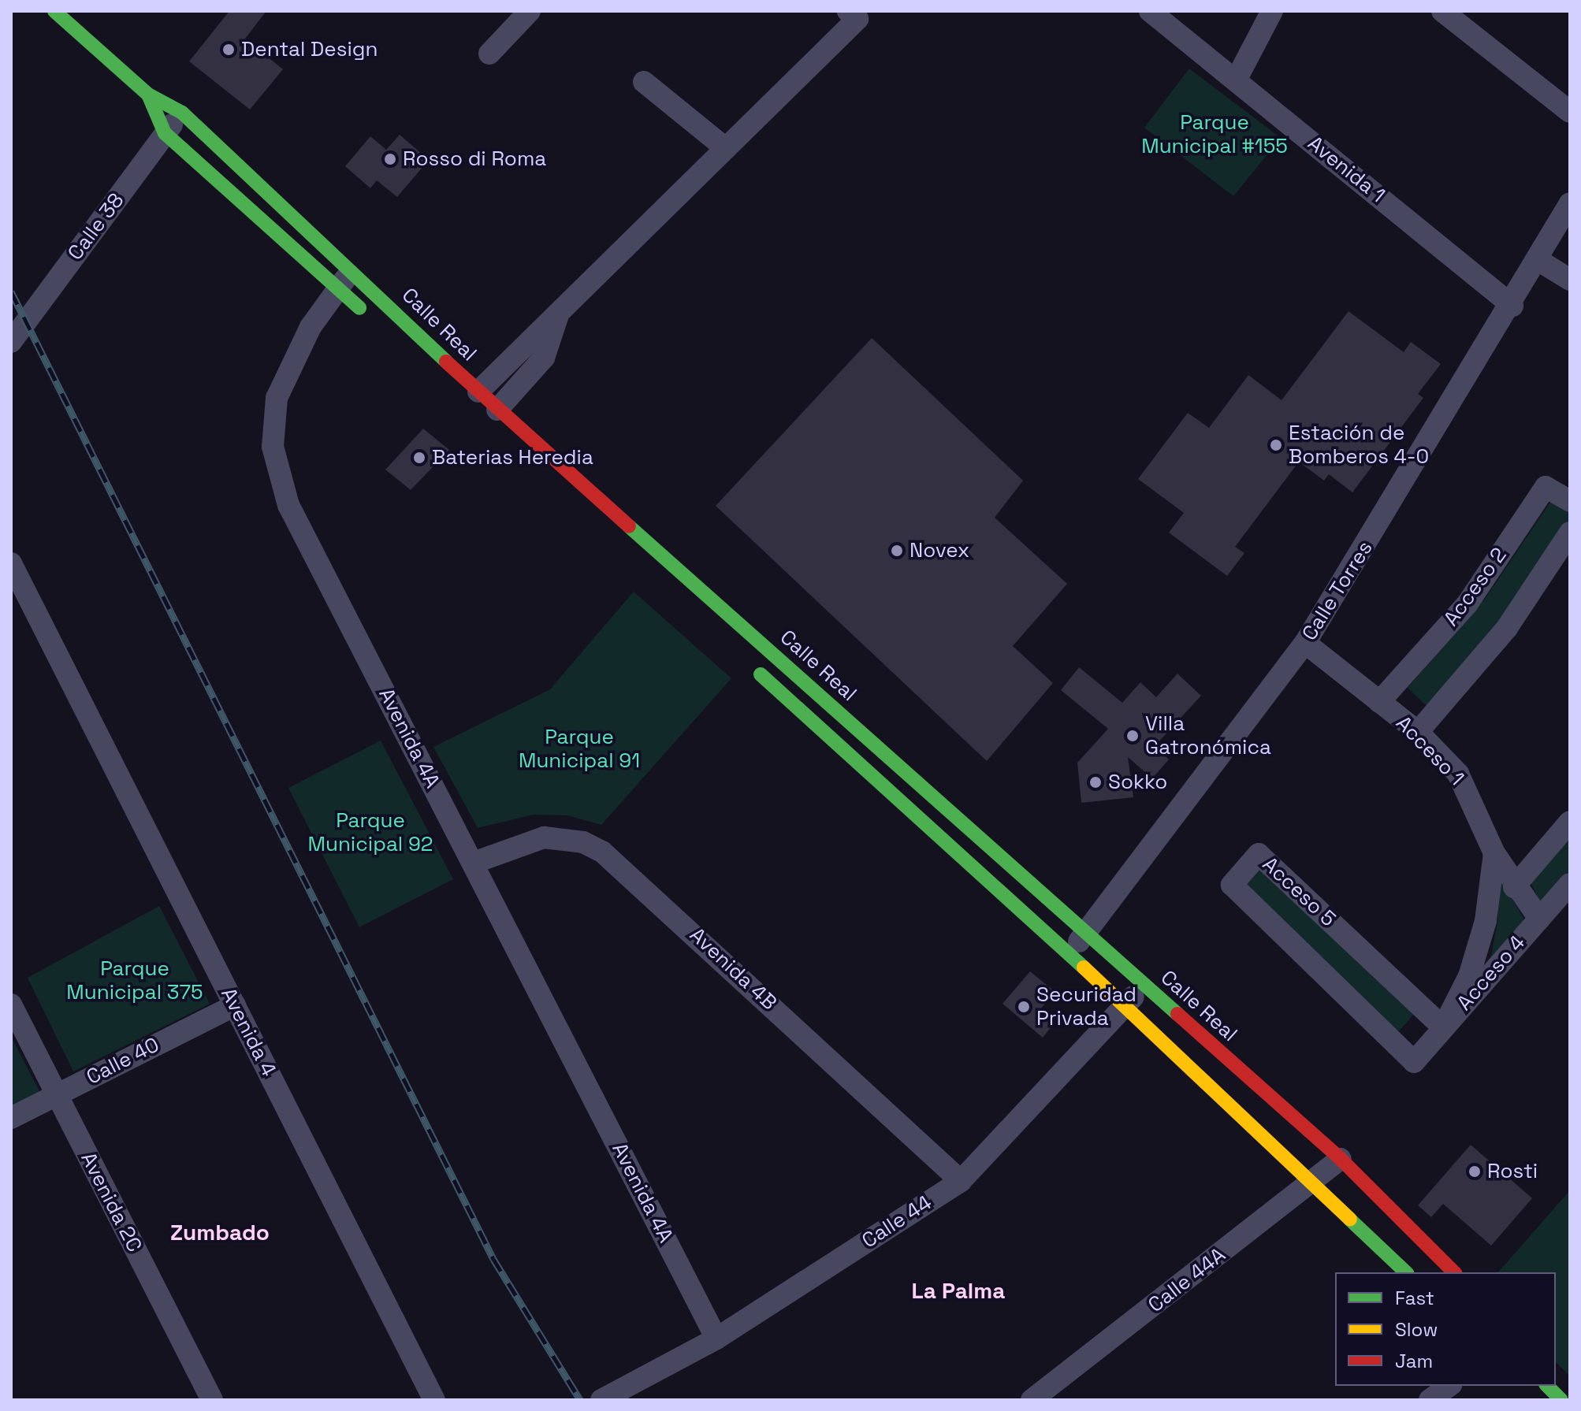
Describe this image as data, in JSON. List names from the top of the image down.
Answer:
{
  "streets": {
    "main road": ["Calle Real"],
    "street": [
      "Avenida 1",
      "Calle 38",
      "Acceso 2",
      "Calle Torres",
      "Avenida 4A",
      "Acceso 1",
      "Acceso 5",
      "Avenida 4B",
      "Acceso 4",
      "Avenida 4",
      "Calle 40",
      "Avenida 2C",
      "Calle 44",
      "Calle 44A"
    ]
  },
  "crossings": [
    ["Avenida 1", "Calle Torres"],
    ["Calle 38", "Calle Real"],
    ["Calle Real", "Calle Torres"],
    ["Calle Real", "Avenida 4A"],
    ["Calle Real", "Calle 44"],
    ["Calle Real", "Calle 44A"],
    ["Acceso 2", "Acceso 1"],
    ["Calle Torres", "Acceso 1"],
    ["Avenida 4A", "Avenida 4B"],
    ["Avenida 4A", "Calle 44"],
    ["Acceso 1", "Acceso 4"],
    ["Acceso 5", "Acceso 4"],
    ["Avenida 4B", "Calle 44"],
    ["Avenida 4", "Calle 40"],
    ["Calle 40", "Avenida 2C"]
  ],
  "districts": ["Zumbado", "La Palma"],
  "parks": [
    "Parque Municipal #155",
    "Parque Municipal 91",
    "Parque Municipal 92",
    "Parque Municipal 375"
  ],
  "places": [
    "Dental Design",
    "Rosso di Roma",
    "Estación de Bomberos 4-0",
    "Baterias Heredia",
    "Novex",
    "Villa Gatronómica",
    "Sokko",
    "Securidad Privada",
    "Rosti"
  ],
  "legend": ["Fast", "Slow", "Jam"]
}
